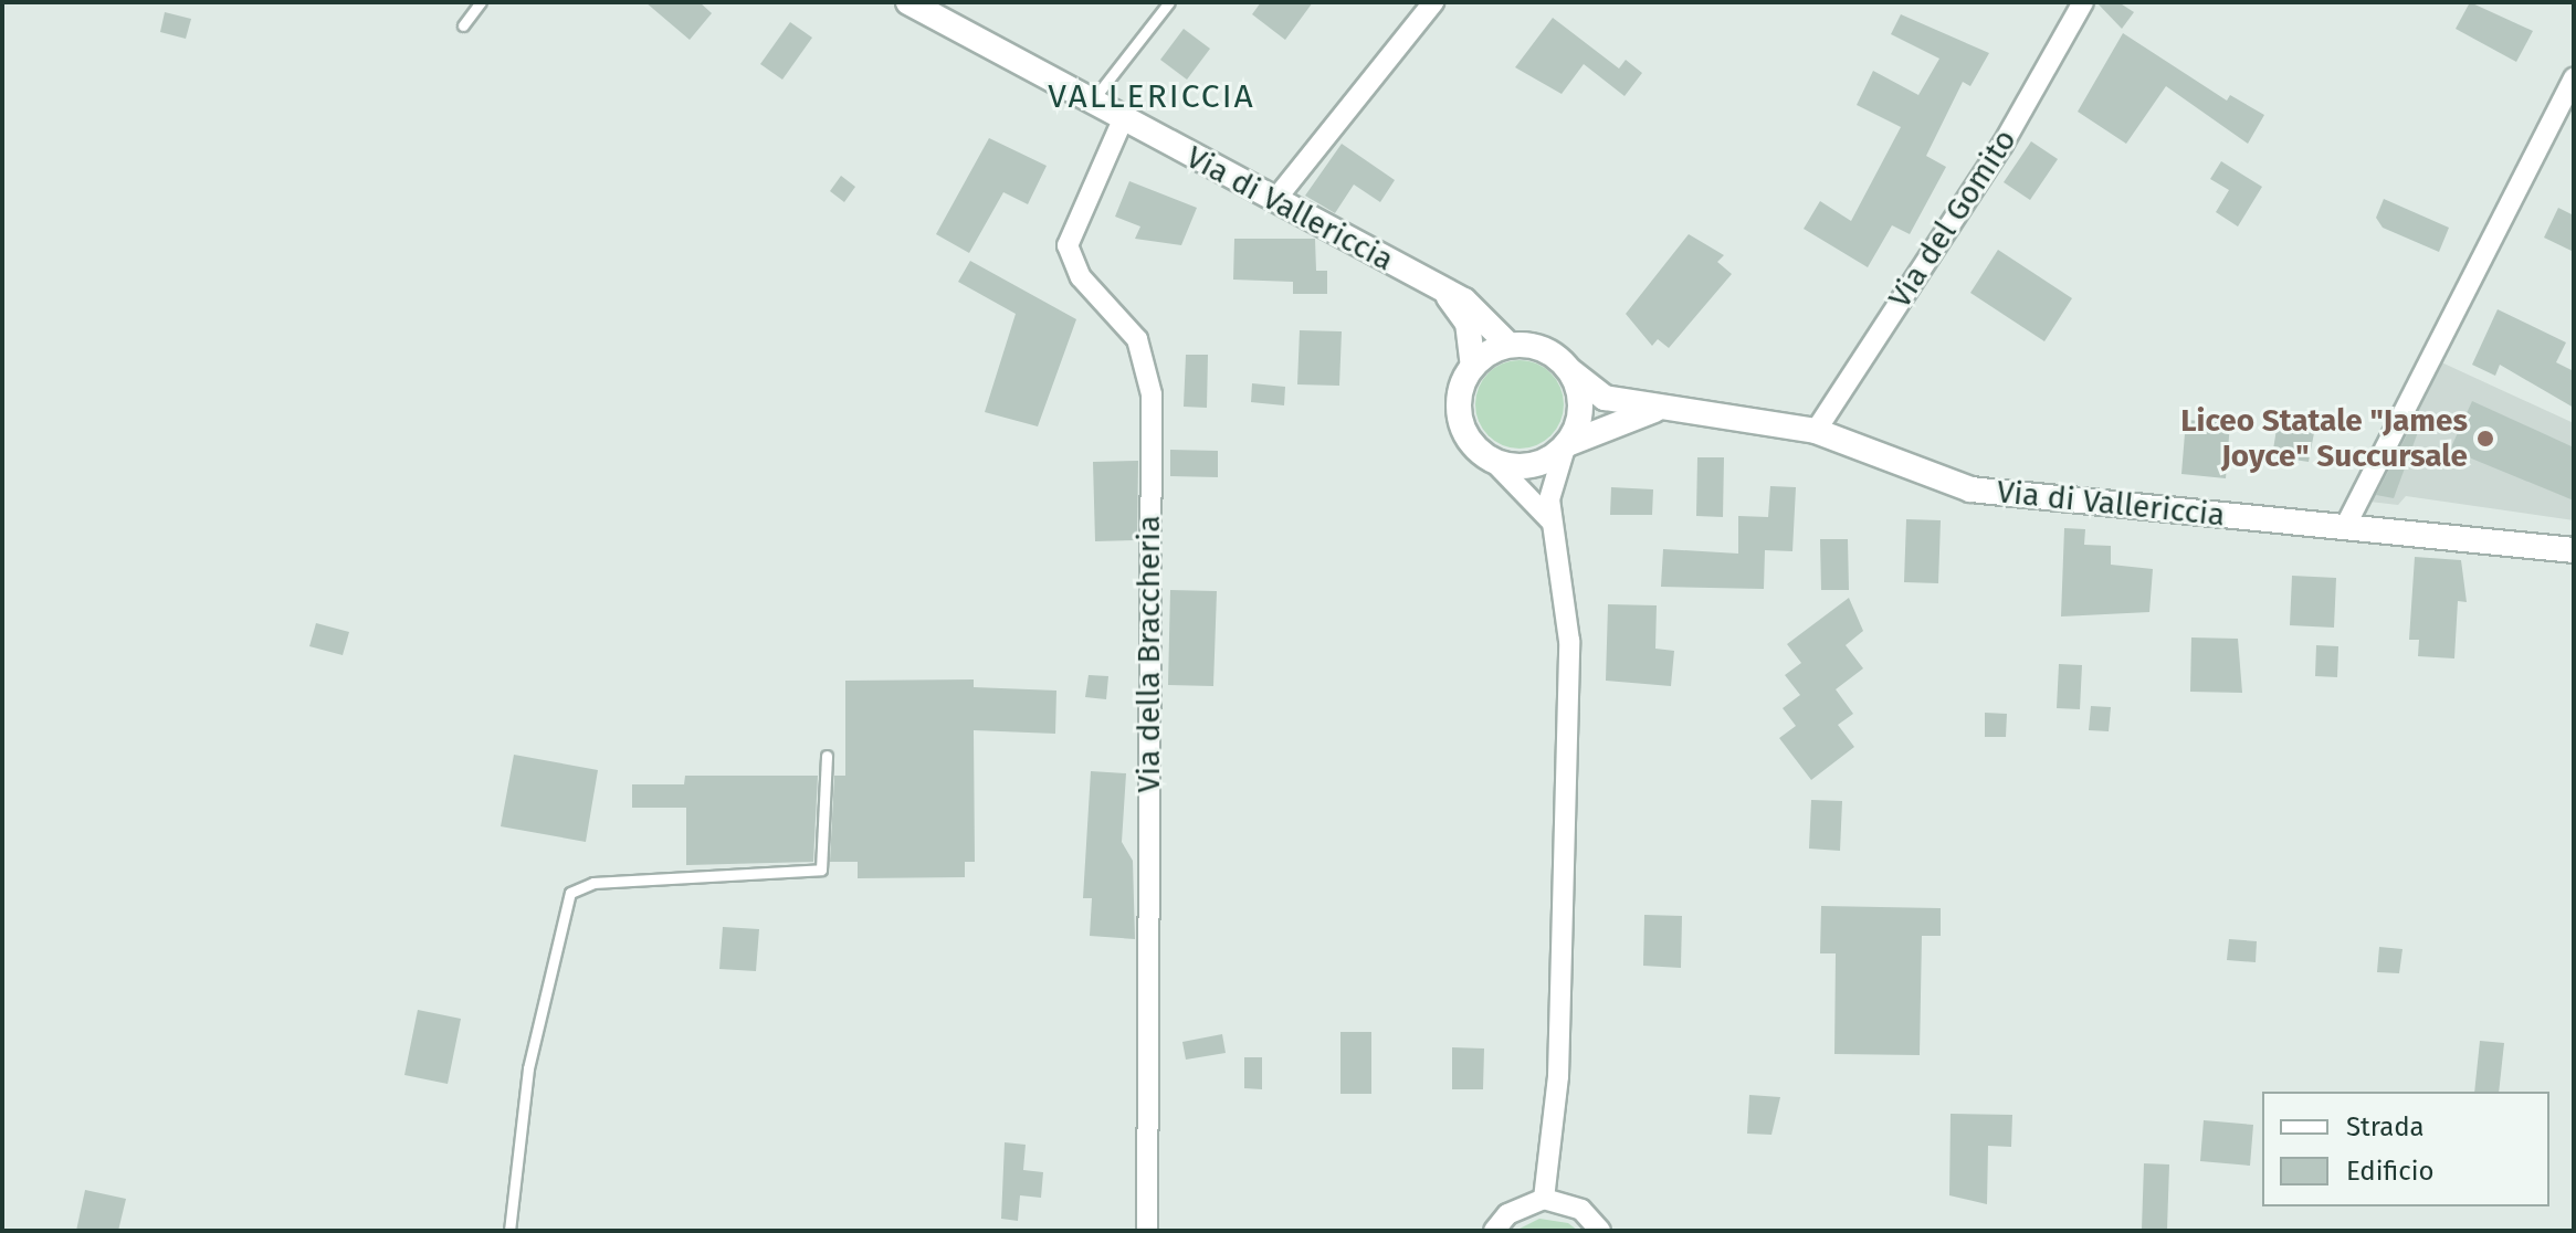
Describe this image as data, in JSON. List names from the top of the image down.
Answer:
{
  "streets": {
    "street": ["Via di Vallericcia", "Via del Gomito", "Via della Braccheria"]
  },
  "crossings": [
    ["Via di Vallericcia", "Via del Gomito"],
    ["Via di Vallericcia", "Via della Braccheria"]
  ],
  "districts": ["VALLERICCIA"],
  "places": ["Liceo Statale \"James Joyce\" Succursale"],
  "legend": ["Strada", "Edificio"]
}
